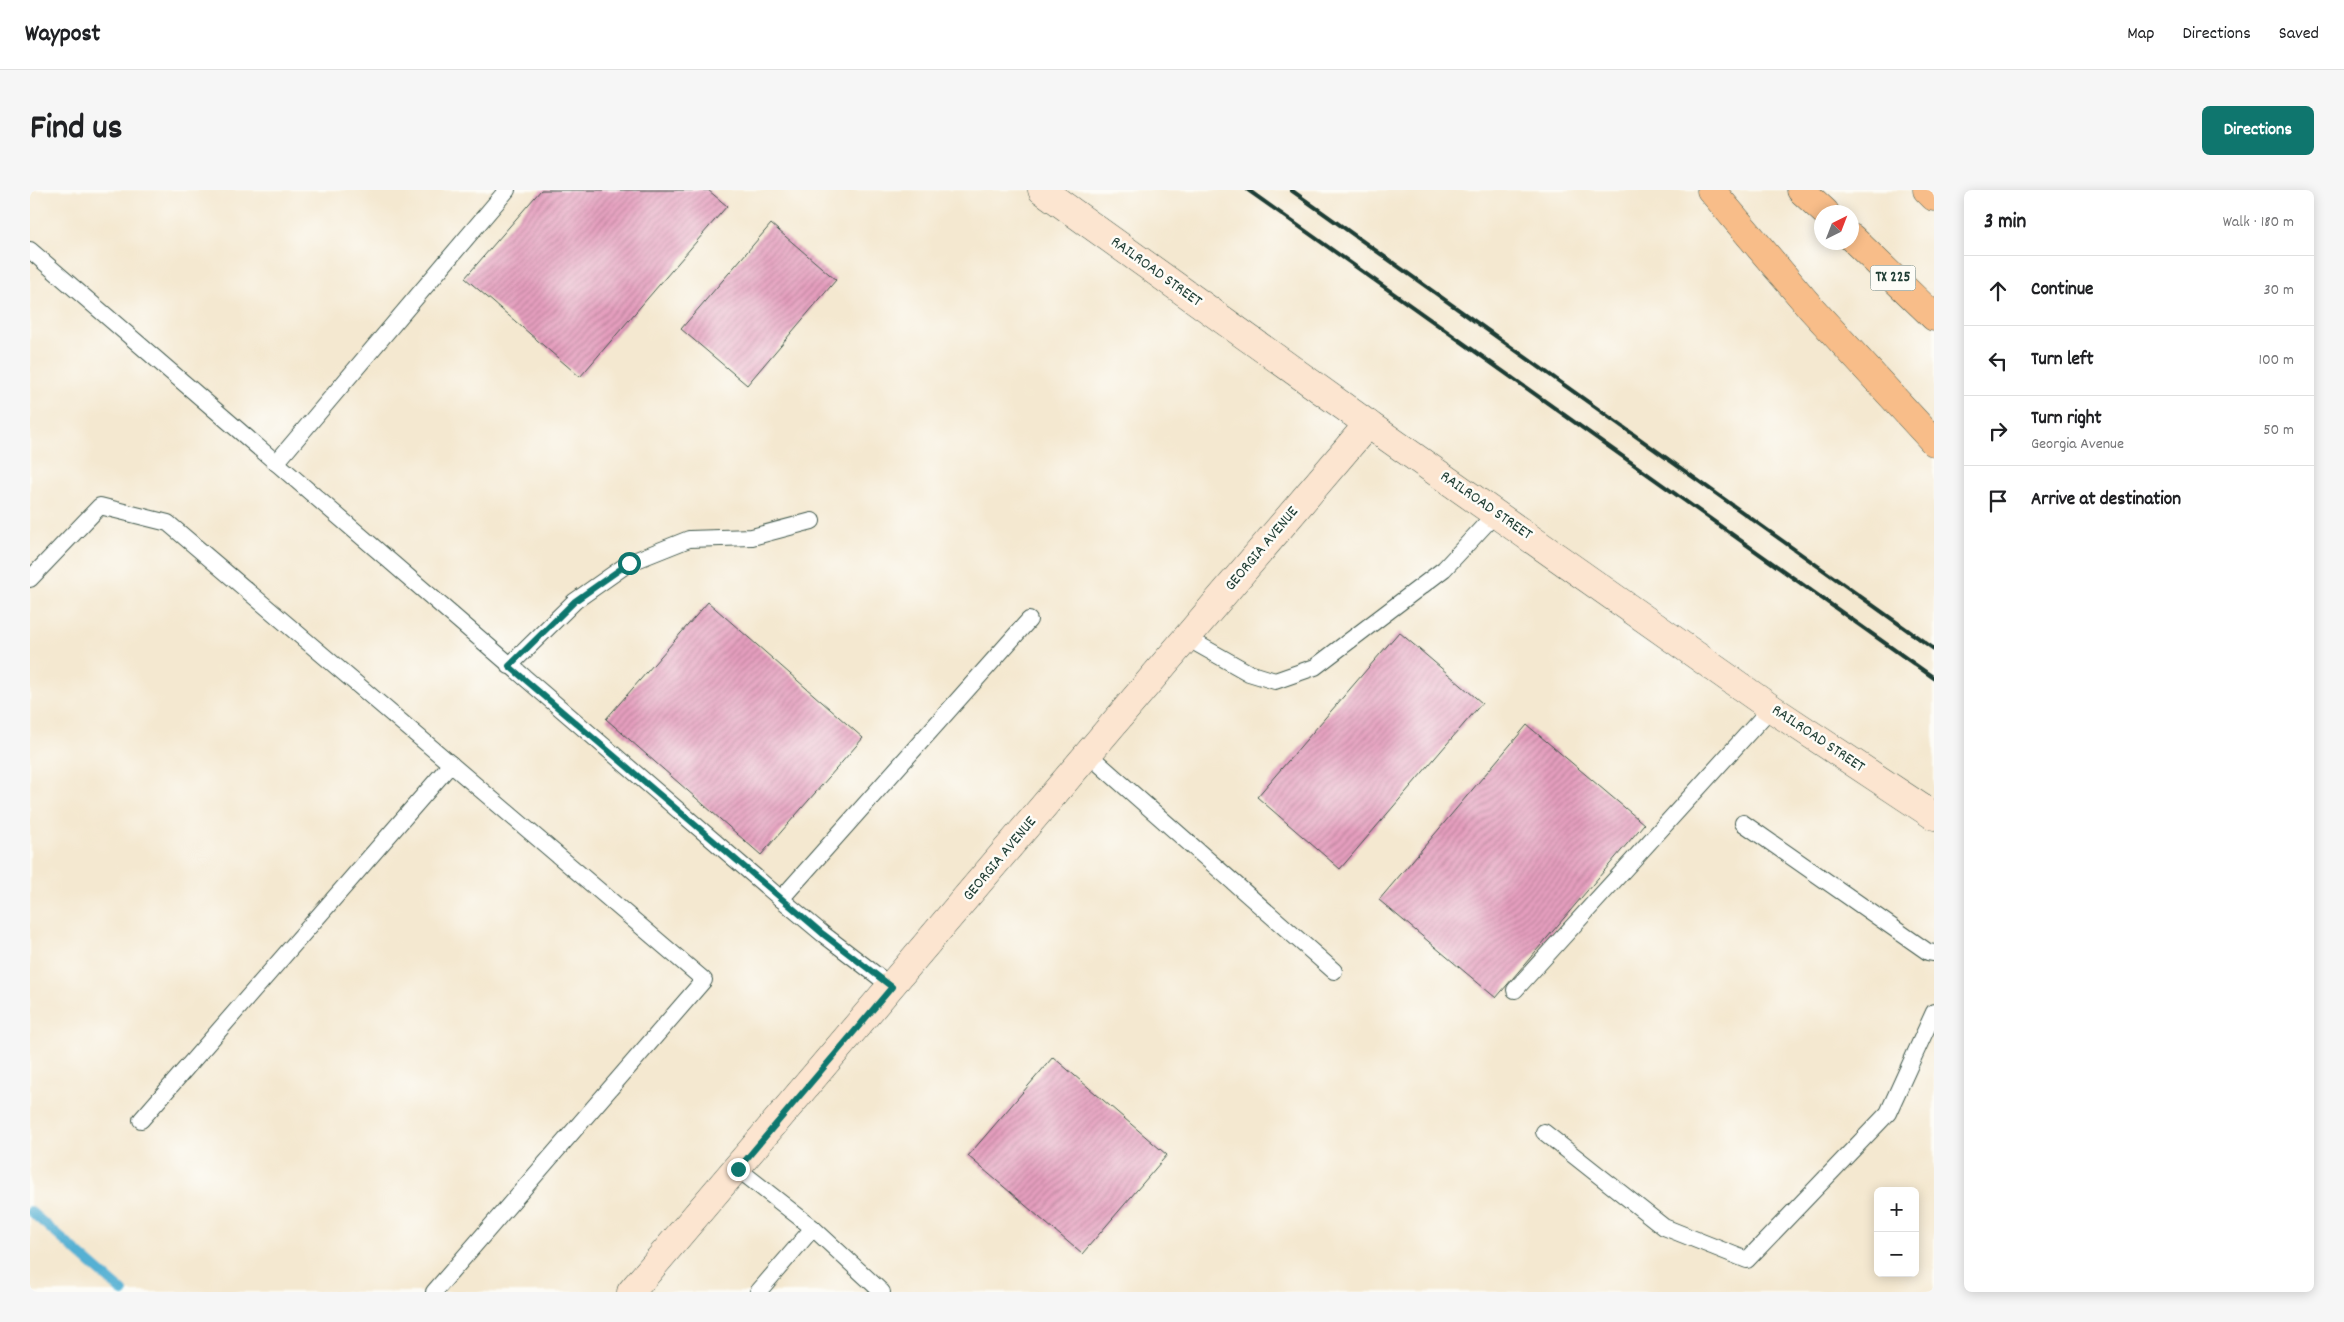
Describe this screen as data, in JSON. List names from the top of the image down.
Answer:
{
  "streets": {
    "highway": ["TX 225"],
    "street": ["RAILROAD STREET", "GEORGIA AVENUE"]
  },
  "crossings": [
    ["RAILROAD STREET", "GEORGIA AVENUE"]
  ],
  "north": "top right",
  "page": {
    "header": "Waypost",
    "nav": ["Map", "Directions", "Saved"],
    "title": "Find us",
    "buttons": "Directions",
    "heading": ["3 min", "Walk · 180 m"],
    "list": [
      ["Continue", "30 m"],
      ["Turn left", "100 m"],
      ["Turn right", "Georgia Avenue", "50 m"],
      "Arrive at destination"
    ],
    "map_buttons": ["+", "−"]
  }
}
